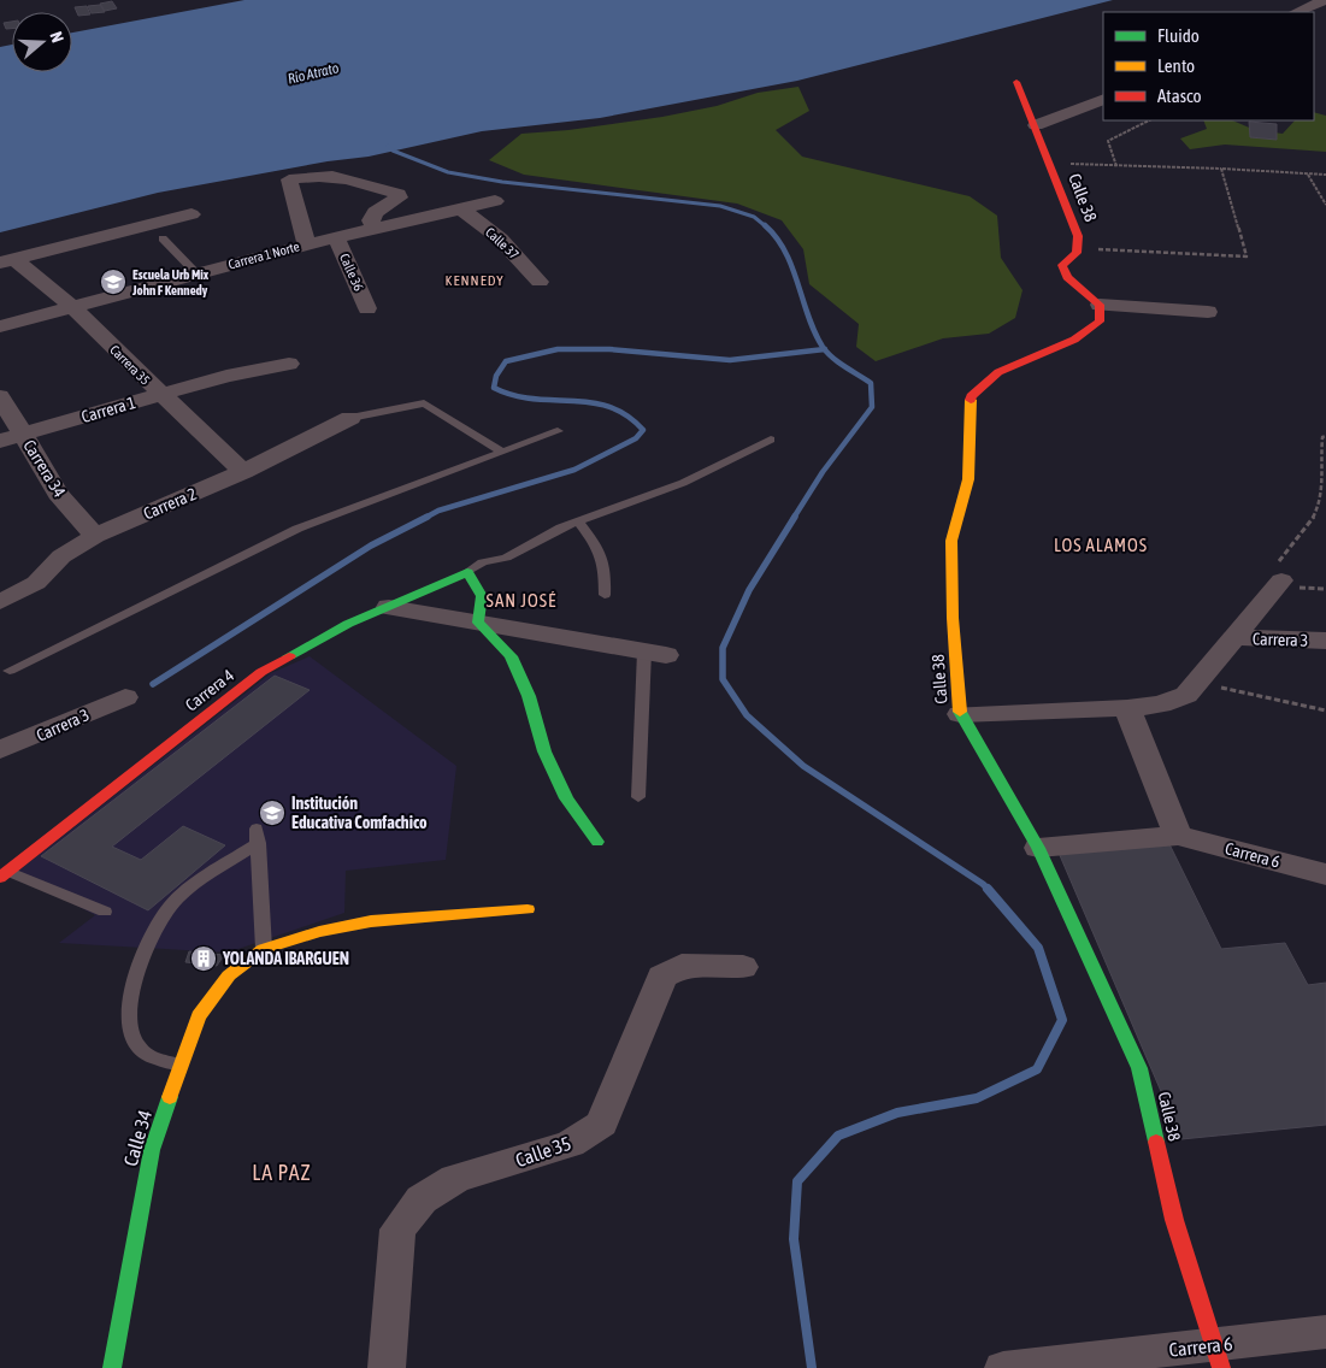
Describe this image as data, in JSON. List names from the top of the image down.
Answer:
{
  "streets": {
    "street": [
      "Calle 38",
      "Calle 37",
      "Carrera 1 Norte",
      "Calle 36",
      "Carrera 35",
      "Carrera 1",
      "Carrera 34",
      "Carrera 2",
      "Carrera 3",
      "Carrera 4",
      "Carrera 6",
      "Calle 34",
      "Calle 35"
    ]
  },
  "crossings": [
    ["Calle 38", "Carrera 6"],
    ["Calle 37", "Carrera 1 Norte"],
    ["Carrera 1 Norte", "Calle 36"],
    ["Carrera 1 Norte", "Carrera 35"],
    ["Carrera 35", "Carrera 1"],
    ["Carrera 35", "Carrera 2"],
    ["Carrera 1", "Carrera 34"],
    ["Carrera 34", "Carrera 2"]
  ],
  "districts": [
    "KENNEDY",
    "LOS ALAMOS",
    "SAN JOSÉ",
    "LA PAZ"
  ],
  "water": ["Río Atrato"],
  "places": {
    "school or university": ["Escuela Urb Mix John F Kennedy", "Institución Educativa Comfachico"],
    "building": ["YOLANDA IBARGUEN"]
  },
  "legend": ["Fluido", "Lento", "Atasco"],
  "north": "right"
}
